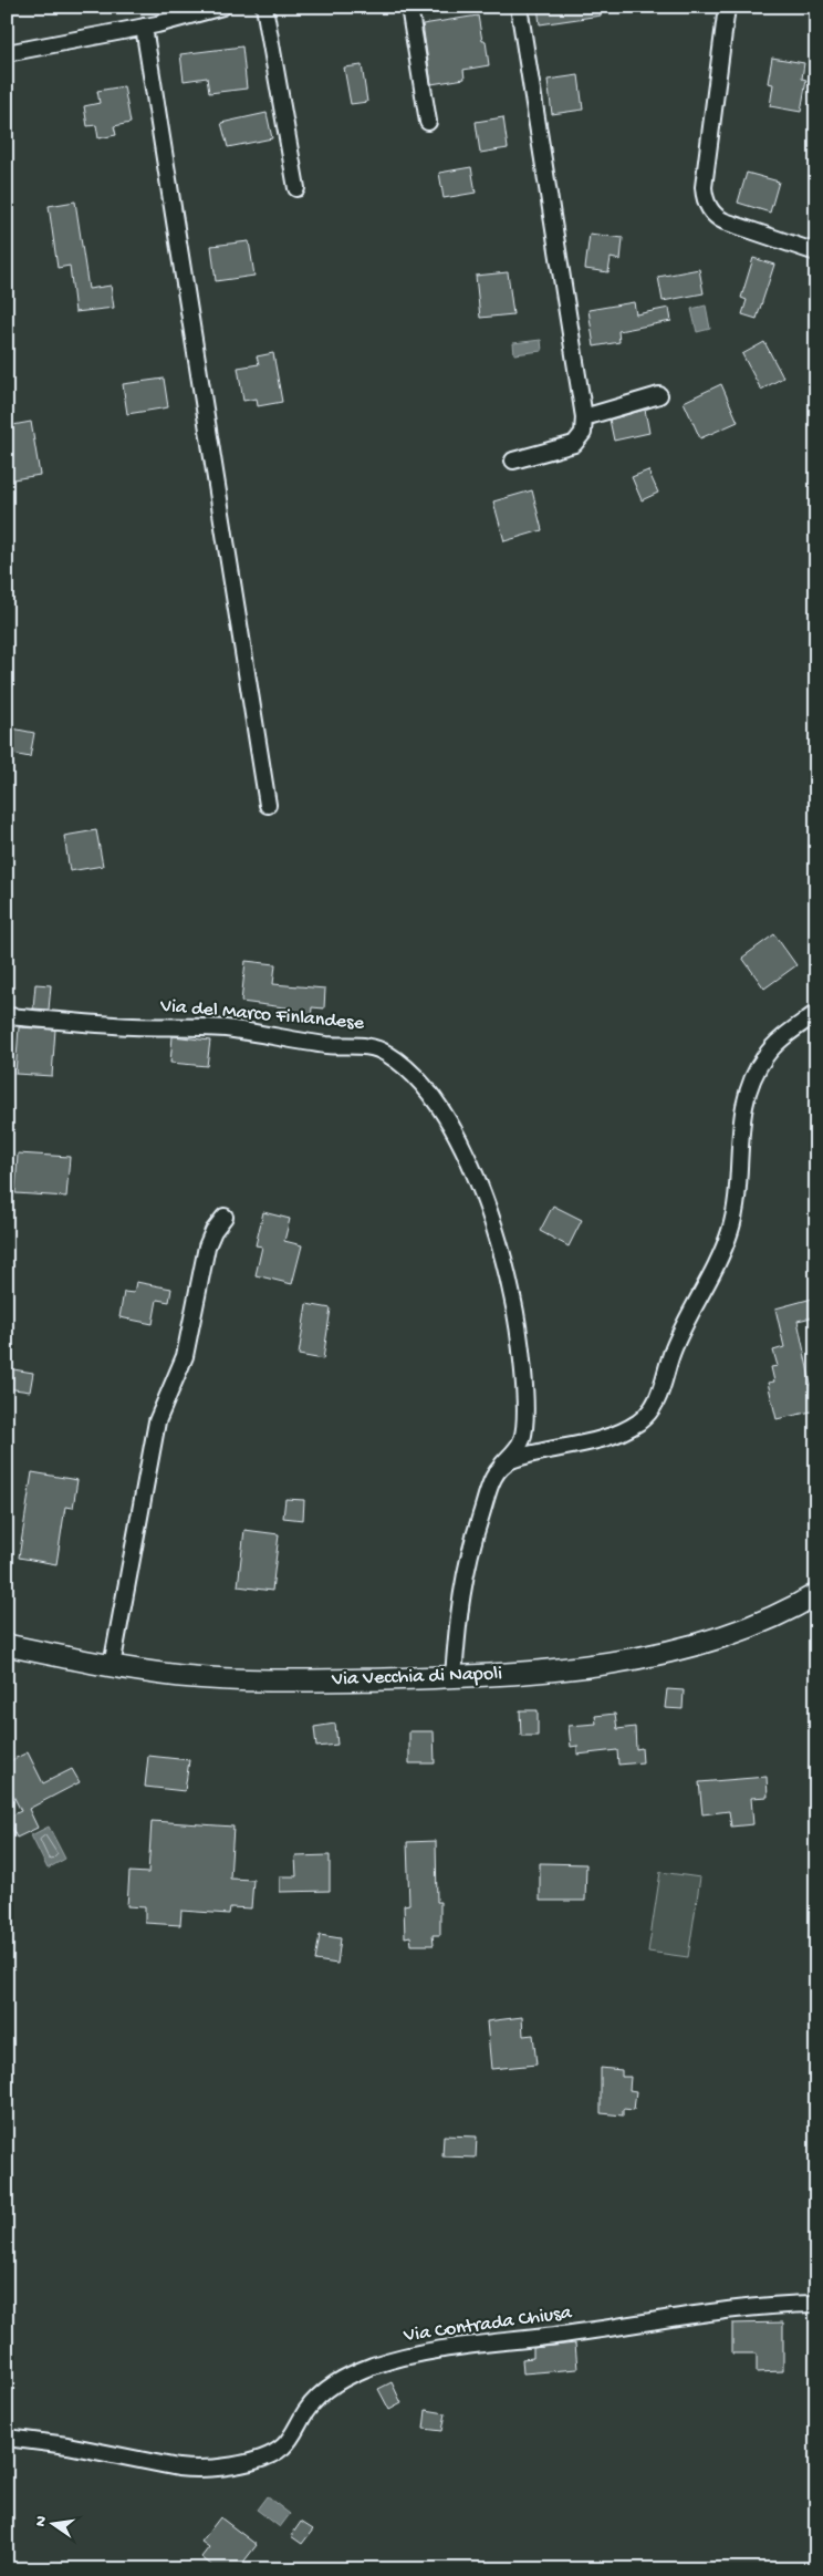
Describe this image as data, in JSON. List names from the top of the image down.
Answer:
{
  "streets": {
    "street": ["Via del Marco Finlandese", "Via Vecchia di Napoli", "Via Contrada Chiusa"]
  },
  "crossings": [
    ["Via del Marco Finlandese", "Via Vecchia di Napoli"]
  ],
  "north": "left"
}
